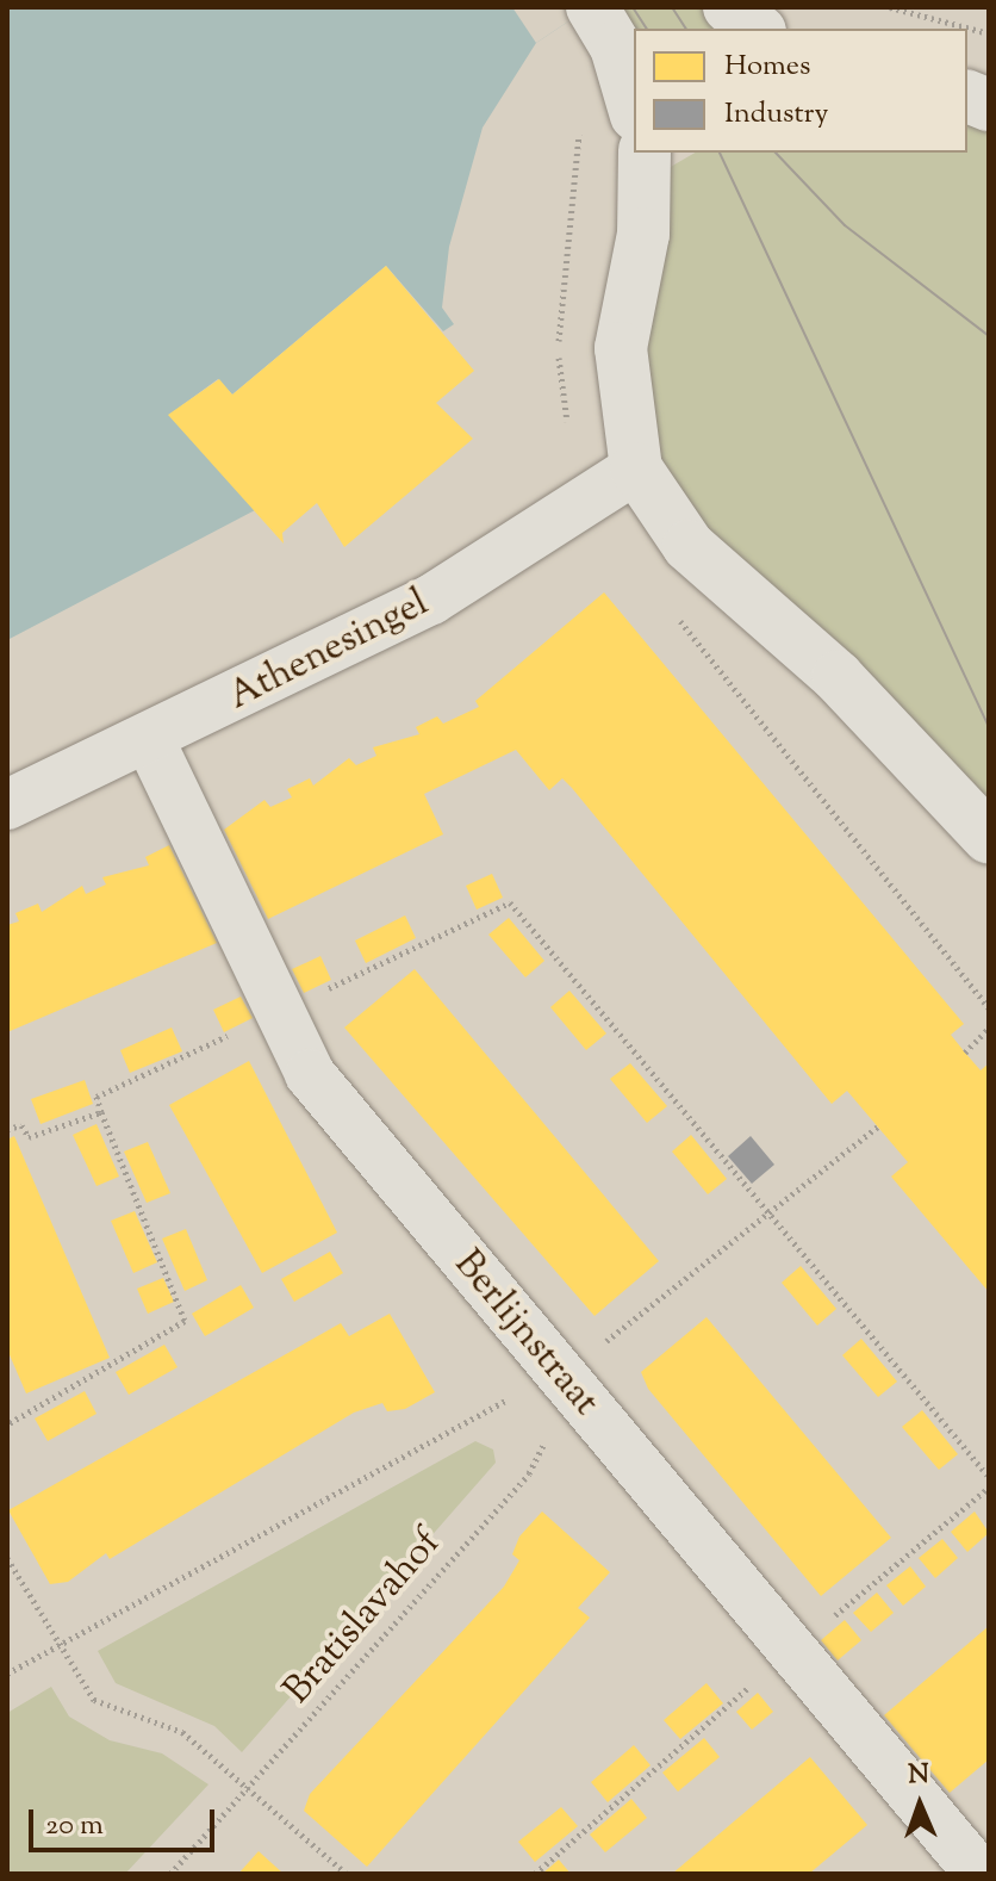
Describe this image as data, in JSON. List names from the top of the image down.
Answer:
{
  "streets": {
    "street": ["Athenesingel", "Berlijnstraat"],
    "path": ["Bratislavahof"]
  },
  "crossings": [
    ["Athenesingel", "Berlijnstraat"],
    ["Berlijnstraat", "Bratislavahof"]
  ],
  "legend": ["Homes", "Industry"],
  "scale_bar": "20 m",
  "north": "top"
}
